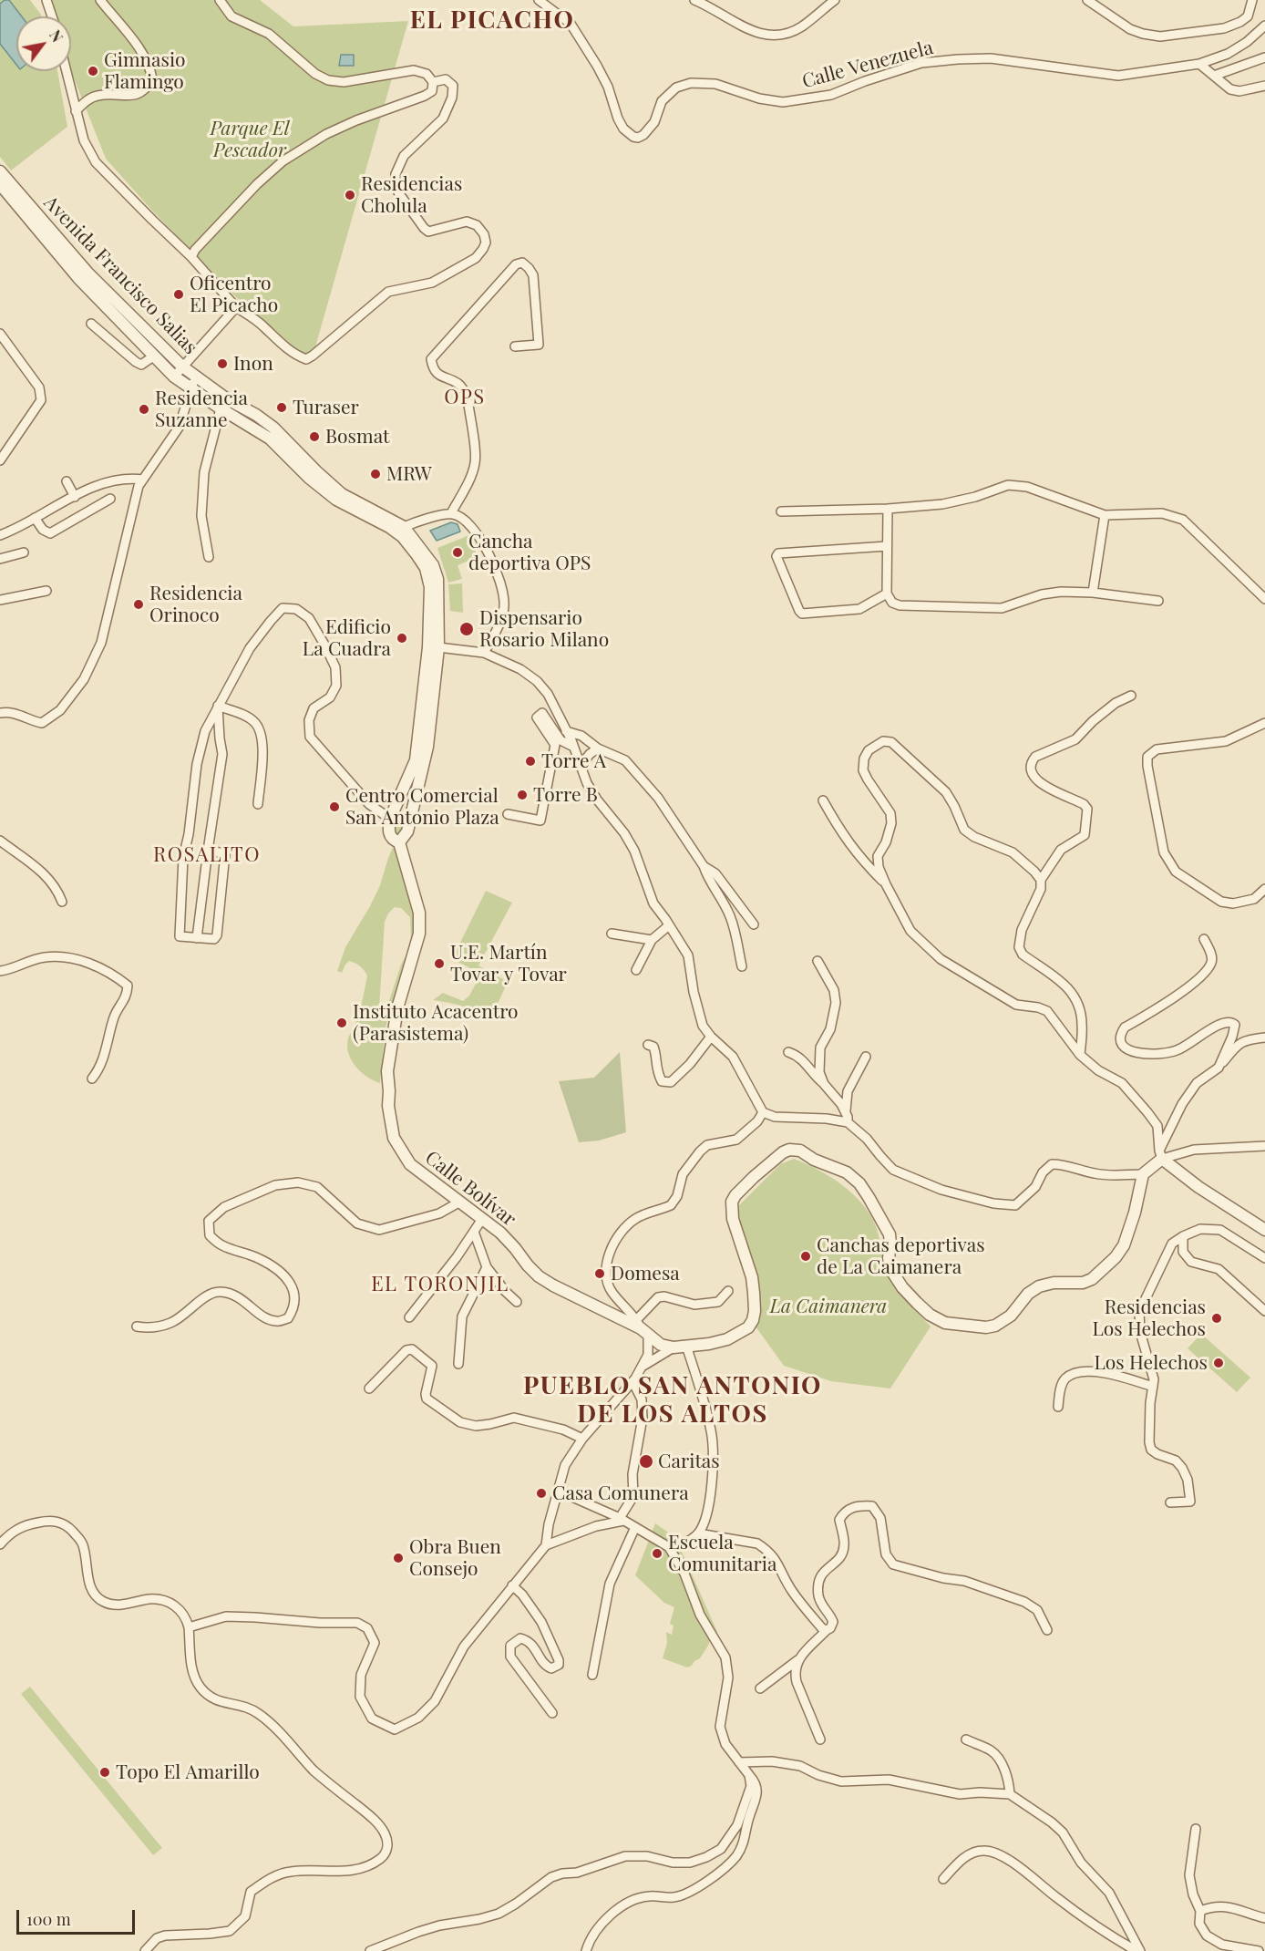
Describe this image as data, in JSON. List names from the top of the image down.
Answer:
{
  "streets": {
    "street": ["Calle Venezuela", "Avenida Francisco Salias", "Calle Bolívar"]
  },
  "crossings": [
    ["Avenida Francisco Salias", "Calle Bolívar"]
  ],
  "districts": [
    "EL PICACHO",
    "OPS",
    "ROSALITO",
    "EL TORONJIL",
    "PUEBLO SAN ANTONIO DE LOS ALTOS"
  ],
  "parks": ["Parque El Pescador", "La Caimanera"],
  "places": [
    "Gimnasio Flamingo",
    "Residencias Cholula",
    "Oficentro El Picacho",
    "Inon",
    "Turaser",
    "Residencia Suzanne",
    "Bosmat",
    "MRW",
    "Cancha deportiva OPS",
    "Residencia Orinoco",
    "Dispensario Rosario Milano",
    "Edificio La Cuadra",
    "Torre A",
    "Torre B",
    "Centro Comercial San Antonio Plaza",
    "U.E. Martín Tovar y Tovar",
    "Instituto Acacentro (Parasistema)",
    "Canchas deportivas de La Caimanera",
    "Domesa",
    "Residencias Los Helechos",
    "Los Helechos",
    "Caritas",
    "Casa Comunera",
    "Escuela Comunitaria",
    "Obra Buen Consejo",
    "Topo El Amarillo"
  ],
  "scale_bar": "100 m",
  "north": "top right"
}
